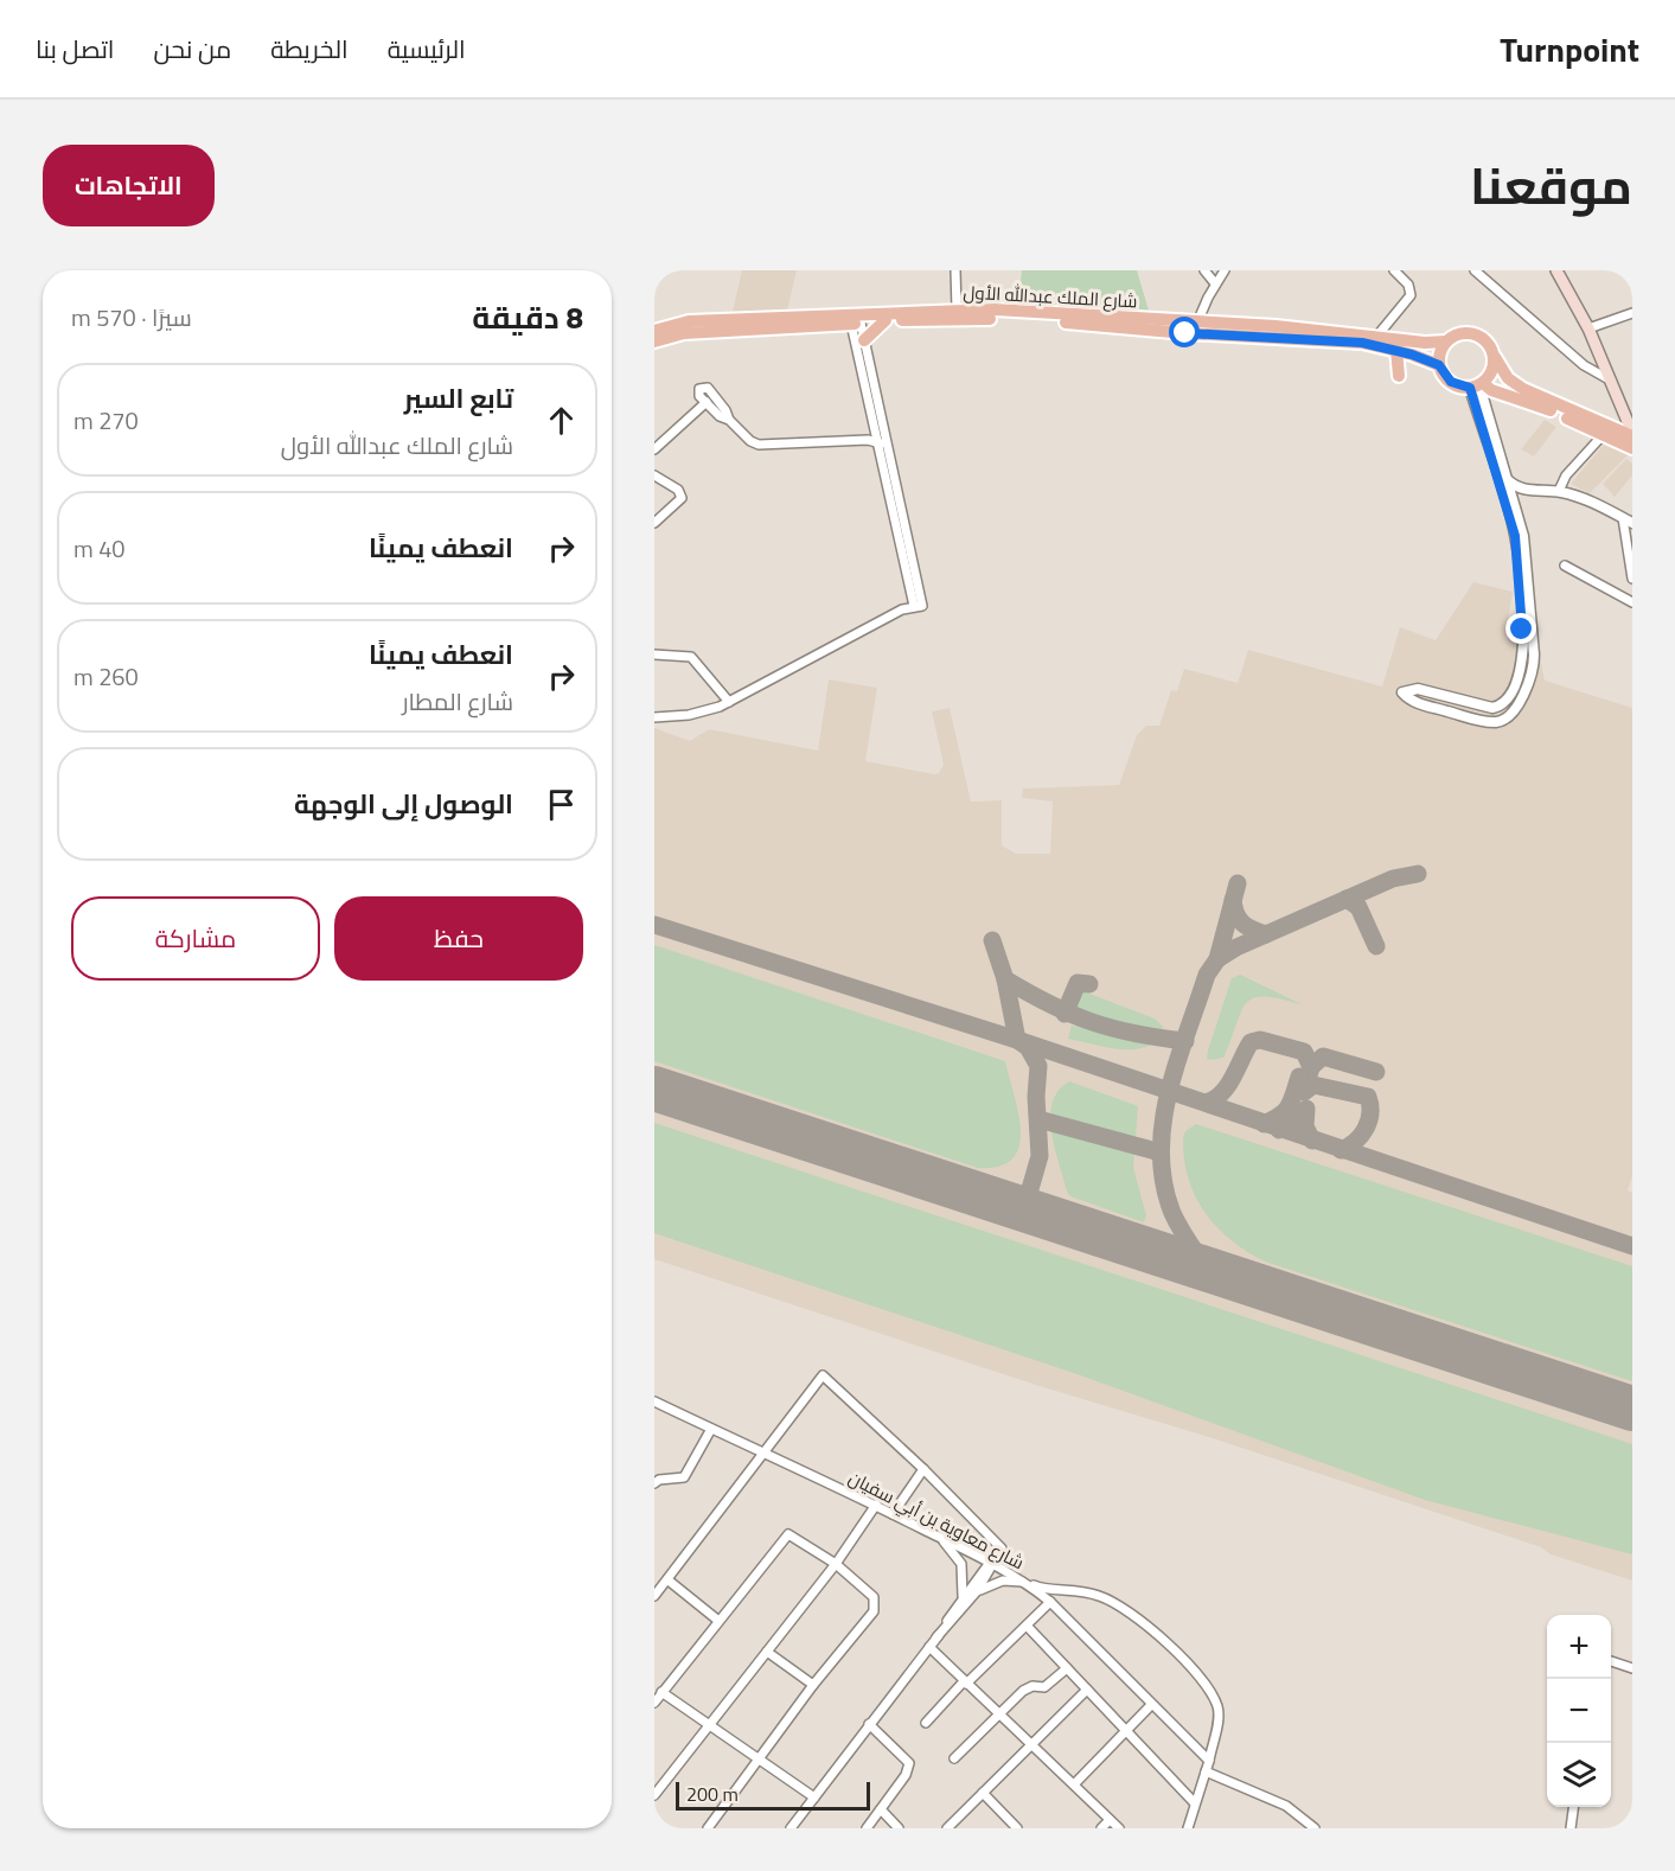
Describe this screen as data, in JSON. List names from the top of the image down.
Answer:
{
  "streets": {
    "main road": ["شارع الملك عبدالله الأول"],
    "street": ["شارع معاوية بن أبي سفيان"]
  },
  "scale_bar": "200 m",
  "page": {
    "header": "Turnpoint",
    "nav": [
      "الرئيسية",
      "الخريطة",
      "من نحن",
      "اتصل بنا"
    ],
    "title": "موقعنا",
    "buttons": [
      "الاتجاهات",
      ["حفظ", "مشاركة"]
    ],
    "heading": ["8 دقيقة", "سيرًا · 570 m"],
    "list": [
      ["تابع السير", "شارع الملك عبدالله الأول", "270 m"],
      ["انعطف يمينًا", "40 m"],
      ["انعطف يمينًا", "شارع المطار", "260 m"],
      "الوصول إلى الوجهة"
    ],
    "map_buttons": ["+", "−"],
    "scale": "200 m"
  }
}
